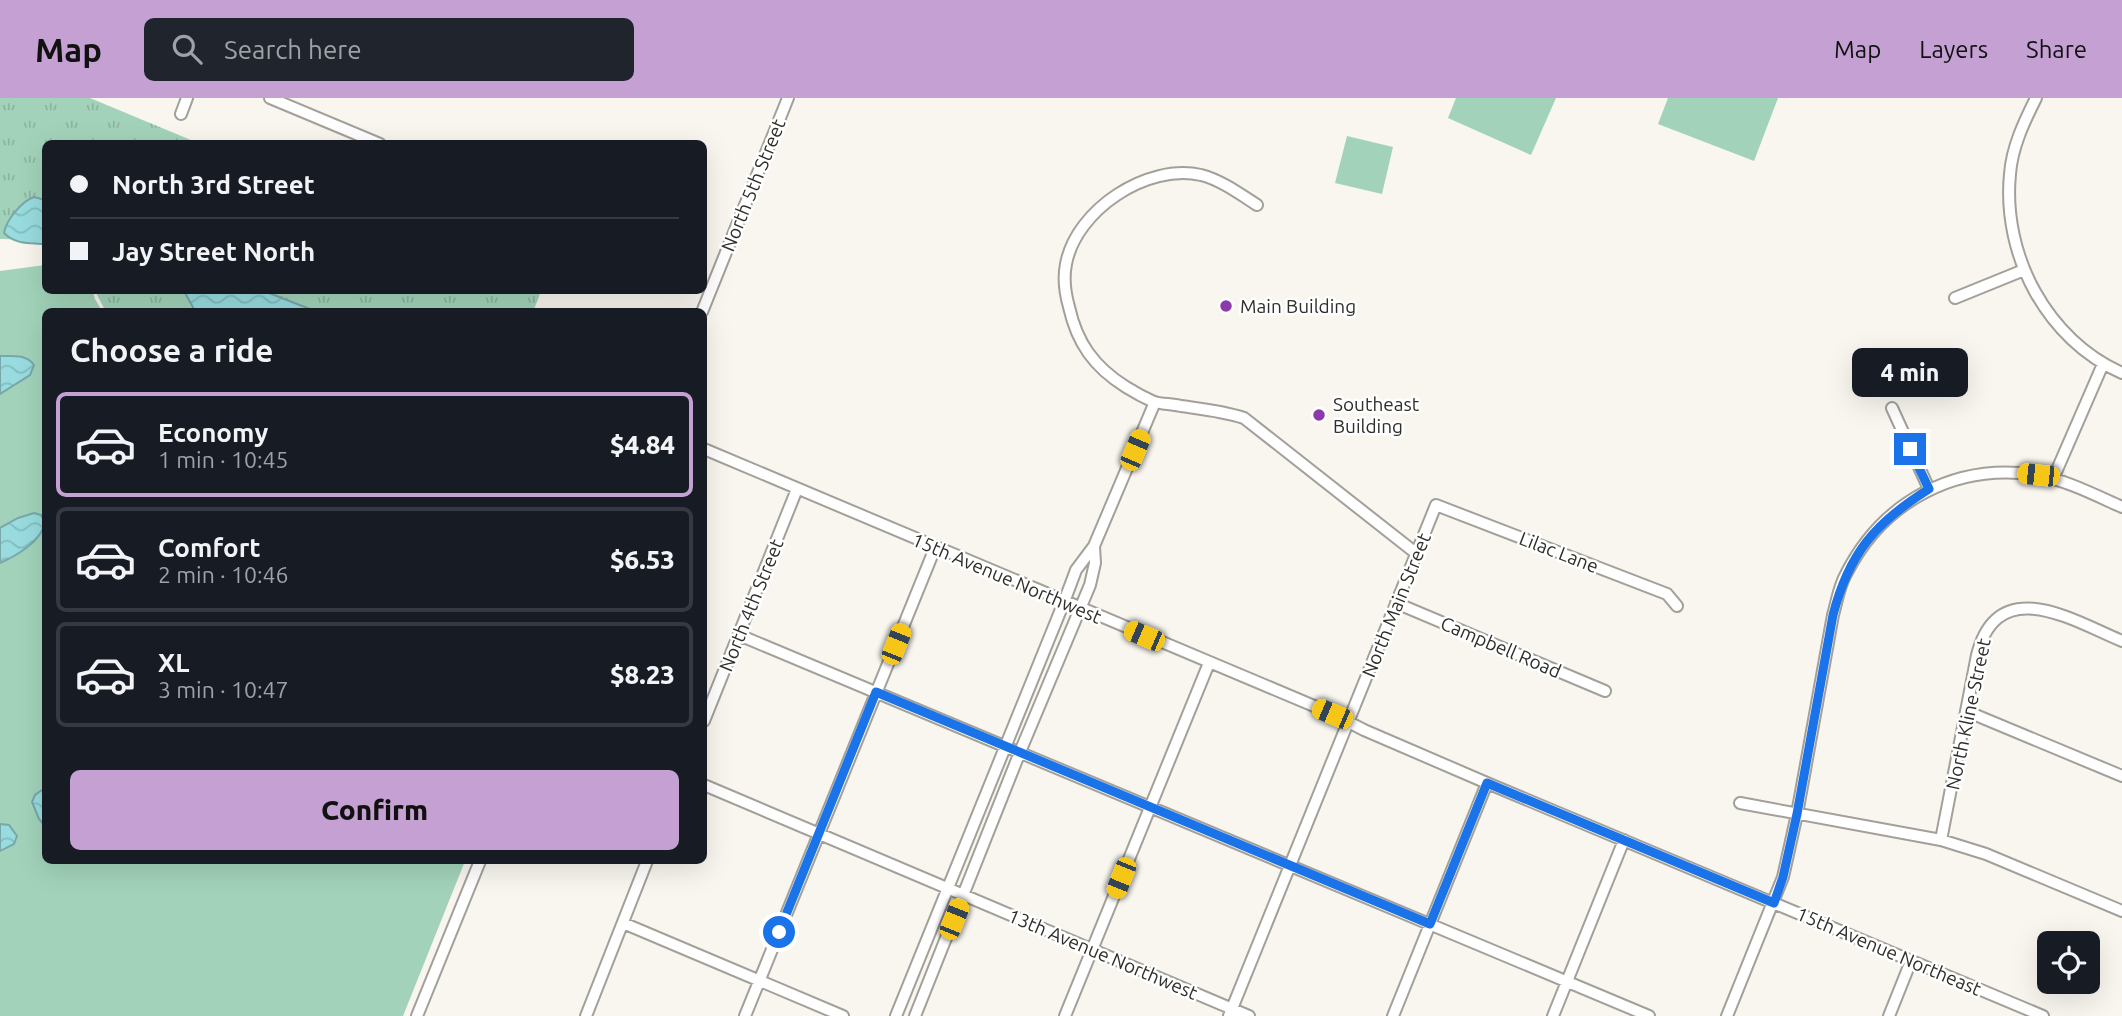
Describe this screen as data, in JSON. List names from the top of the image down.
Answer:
{
  "streets": {
    "street": [
      "North 5th Street",
      "Lilac Lane",
      "15th Avenue Northwest",
      "North 4th Street",
      "North Main Street",
      "Campbell Road",
      "North Kline Street",
      "15th Avenue Northeast",
      "13th Avenue Northwest"
    ]
  },
  "crossings": [
    ["Lilac Lane", "North Main Street"],
    ["15th Avenue Northwest", "North 4th Street"],
    ["15th Avenue Northwest", "North Main Street"],
    ["15th Avenue Northwest", "15th Avenue Northeast"],
    ["North Main Street", "Campbell Road"],
    ["North Main Street", "15th Avenue Northeast"],
    ["North Main Street", "13th Avenue Northwest"]
  ],
  "places": ["Main Building", "Southeast Building"],
  "page": {
    "header": "Map",
    "search": "Search here",
    "nav": ["Map", "Layers", "Share"],
    "banner": ["North 3rd Street", "Jay Street North"],
    "heading": "Choose a ride",
    "bubble": "4 min",
    "list": [
      {
        "name": "Economy",
        "note": "1 min · 10:45",
        "value": "$4.84"
      },
      {
        "name": "Comfort",
        "note": "2 min · 10:46",
        "value": "$6.53"
      },
      {
        "name": "XL",
        "note": "3 min · 10:47",
        "value": "$8.23"
      }
    ],
    "buttons": "Confirm"
  }
}
